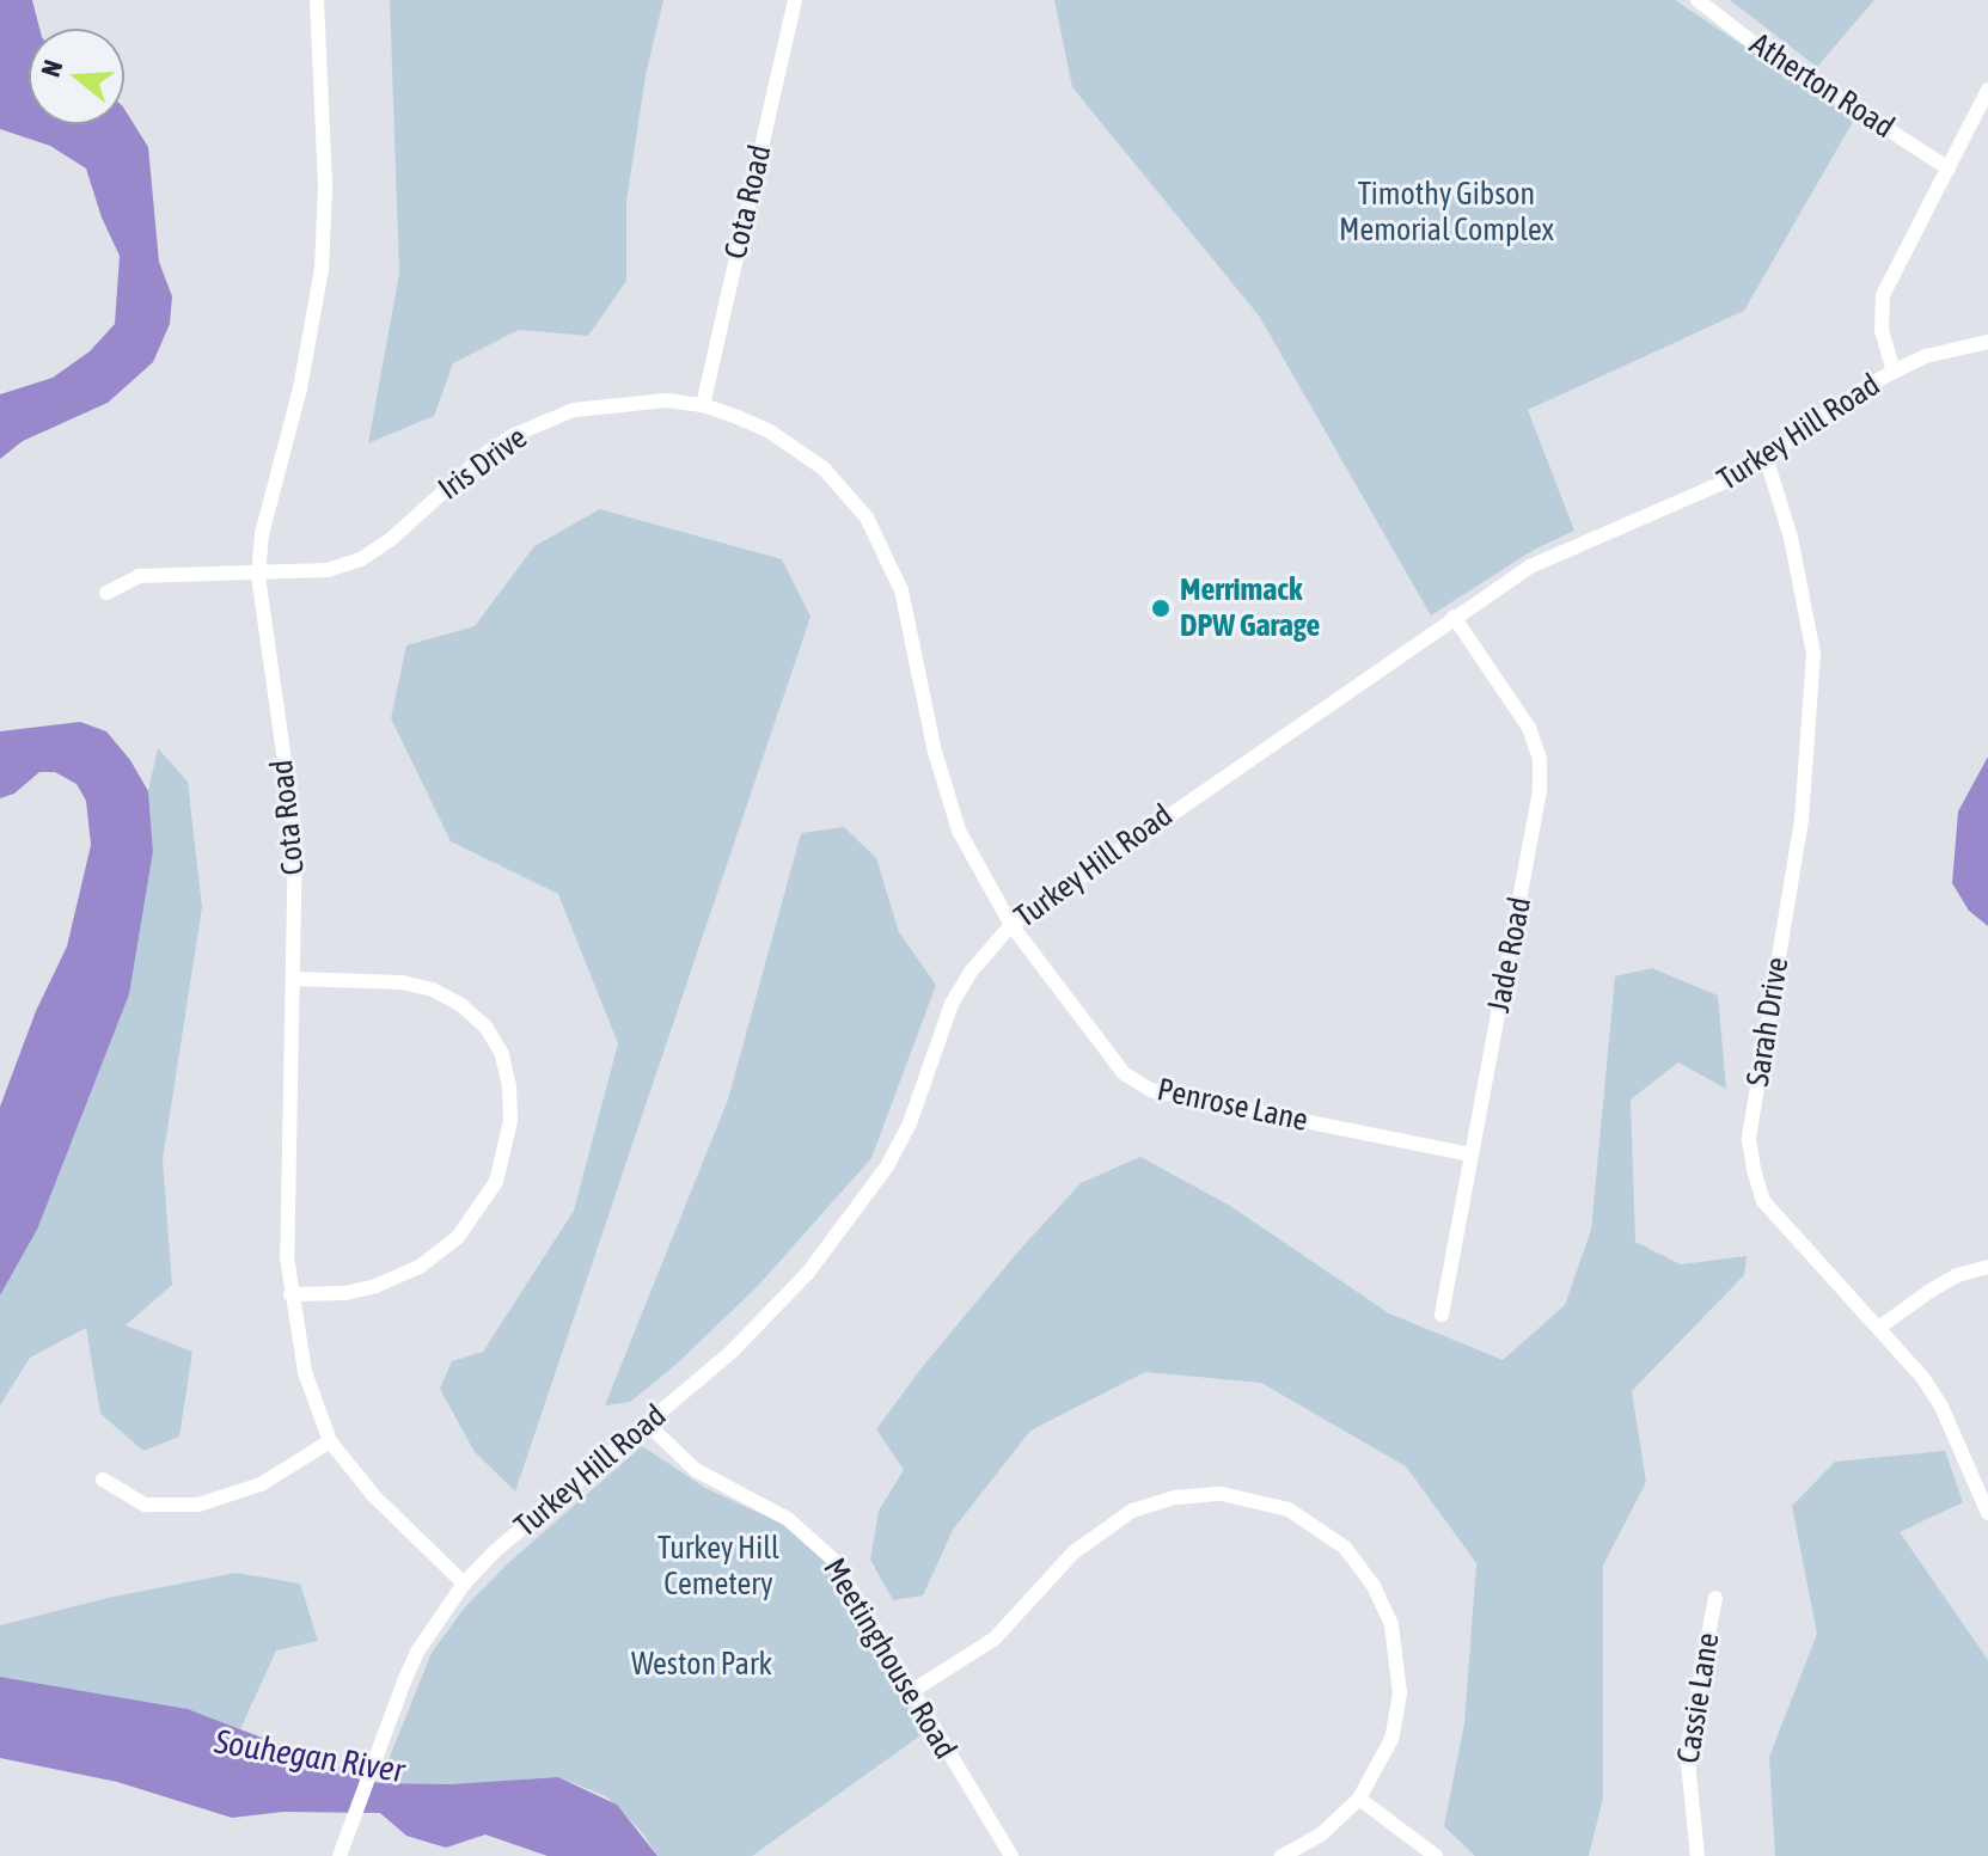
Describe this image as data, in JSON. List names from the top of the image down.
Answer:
{
  "streets": {
    "street": [
      "Atherton Road",
      "Cota Road",
      "Turkey Hill Road",
      "Iris Drive",
      "Jade Road",
      "Sarah Drive",
      "Penrose Lane",
      "Meetinghouse Road",
      "Cassie Lane"
    ]
  },
  "crossings": [
    ["Cota Road", "Turkey Hill Road"],
    ["Cota Road", "Iris Drive"],
    ["Turkey Hill Road", "Iris Drive"],
    ["Turkey Hill Road", "Jade Road"],
    ["Turkey Hill Road", "Sarah Drive"],
    ["Turkey Hill Road", "Penrose Lane"],
    ["Turkey Hill Road", "Meetinghouse Road"],
    ["Iris Drive", "Penrose Lane"],
    ["Jade Road", "Penrose Lane"]
  ],
  "water": ["Souhegan River"],
  "parks": ["Timothy Gibson Memorial Complex", "Turkey Hill Cemetery", "Weston Park"],
  "places": ["Merrimack DPW Garage"],
  "north": "left"
}
